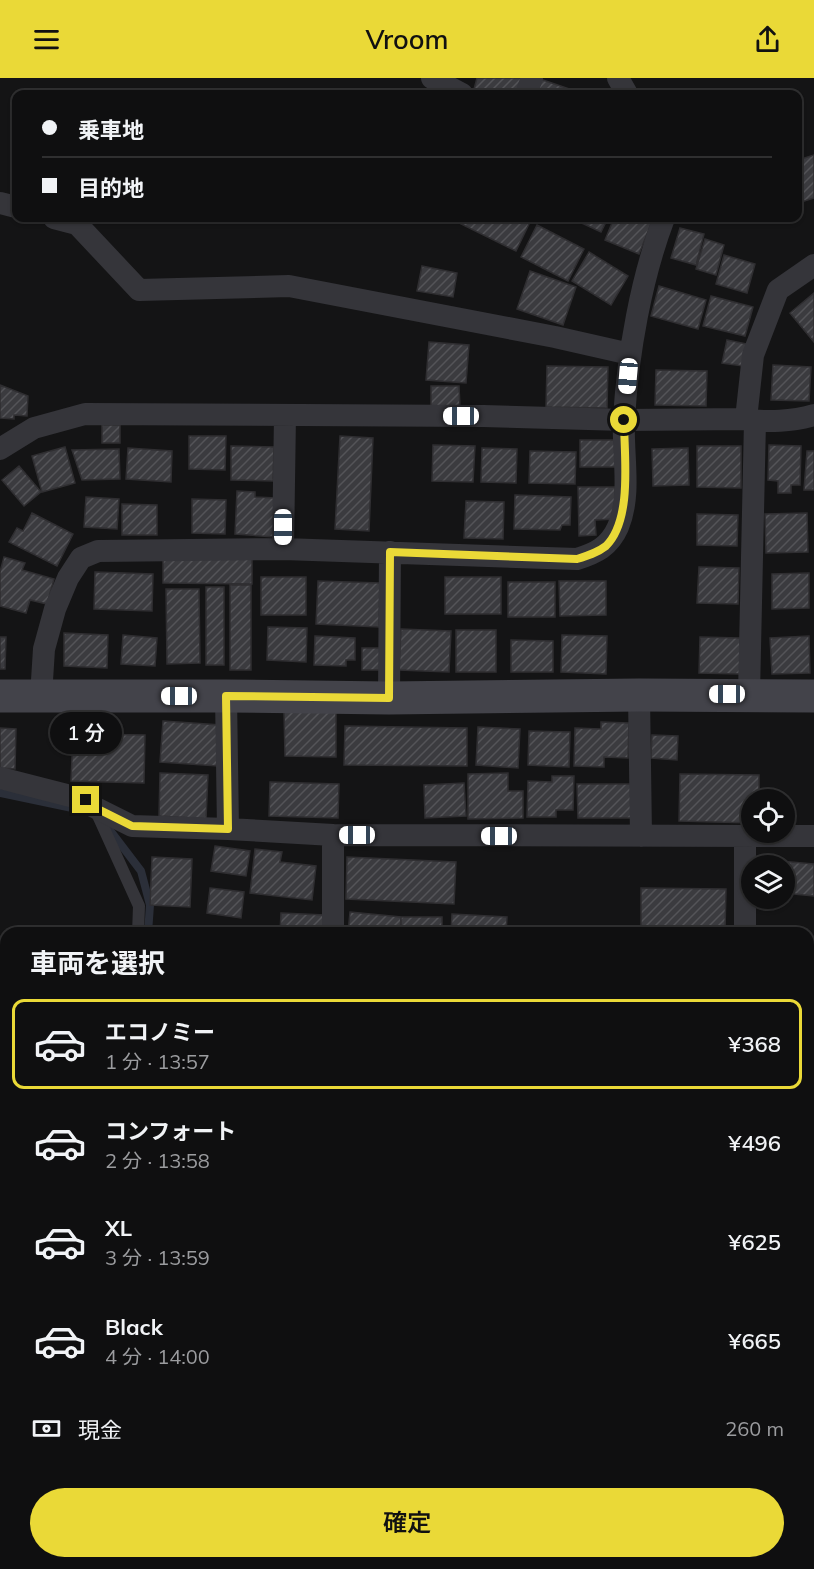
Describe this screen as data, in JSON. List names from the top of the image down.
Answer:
{
  "page": {
    "header": "Vroom",
    "banner": ["乗車地", "目的地"],
    "bubble": "1 分",
    "heading": "車両を選択",
    "list": [
      {
        "name": "エコノミー",
        "note": "1 分 · 13:57",
        "value": "¥368"
      },
      {
        "name": "コンフォート",
        "note": "2 分 · 13:58",
        "value": "¥496"
      },
      {
        "name": "XL",
        "note": "3 分 · 13:59",
        "value": "¥625"
      },
      {
        "name": "Black",
        "note": "4 分 · 14:00",
        "value": "¥665"
      }
    ],
    "pay": ["現金", "260 m"],
    "buttons": "確定"
  }
}
